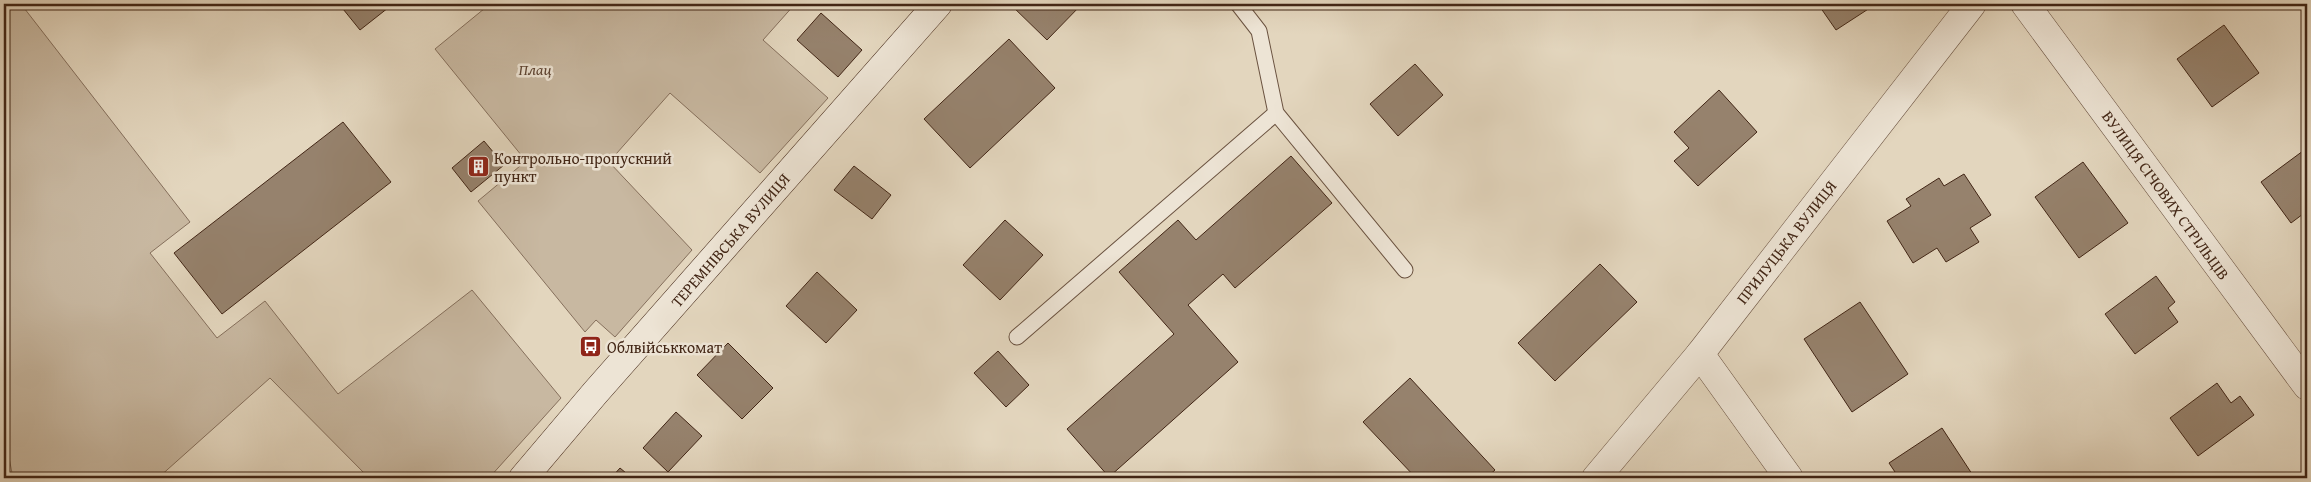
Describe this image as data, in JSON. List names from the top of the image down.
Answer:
{
  "streets": {
    "street": ["ВУЛИЦЯ СІЧОВИХ СТРІЛЬЦІВ", "ТЕРЕМНІВСЬКА ВУЛИЦЯ", "ПРИЛУЦЬКА ВУЛИЦЯ"]
  },
  "parks": ["Плац"],
  "places": {
    "building": ["Контрольно-пропускний пункт"],
    "bus stop": ["Облвійськкомат"]
  }
}
